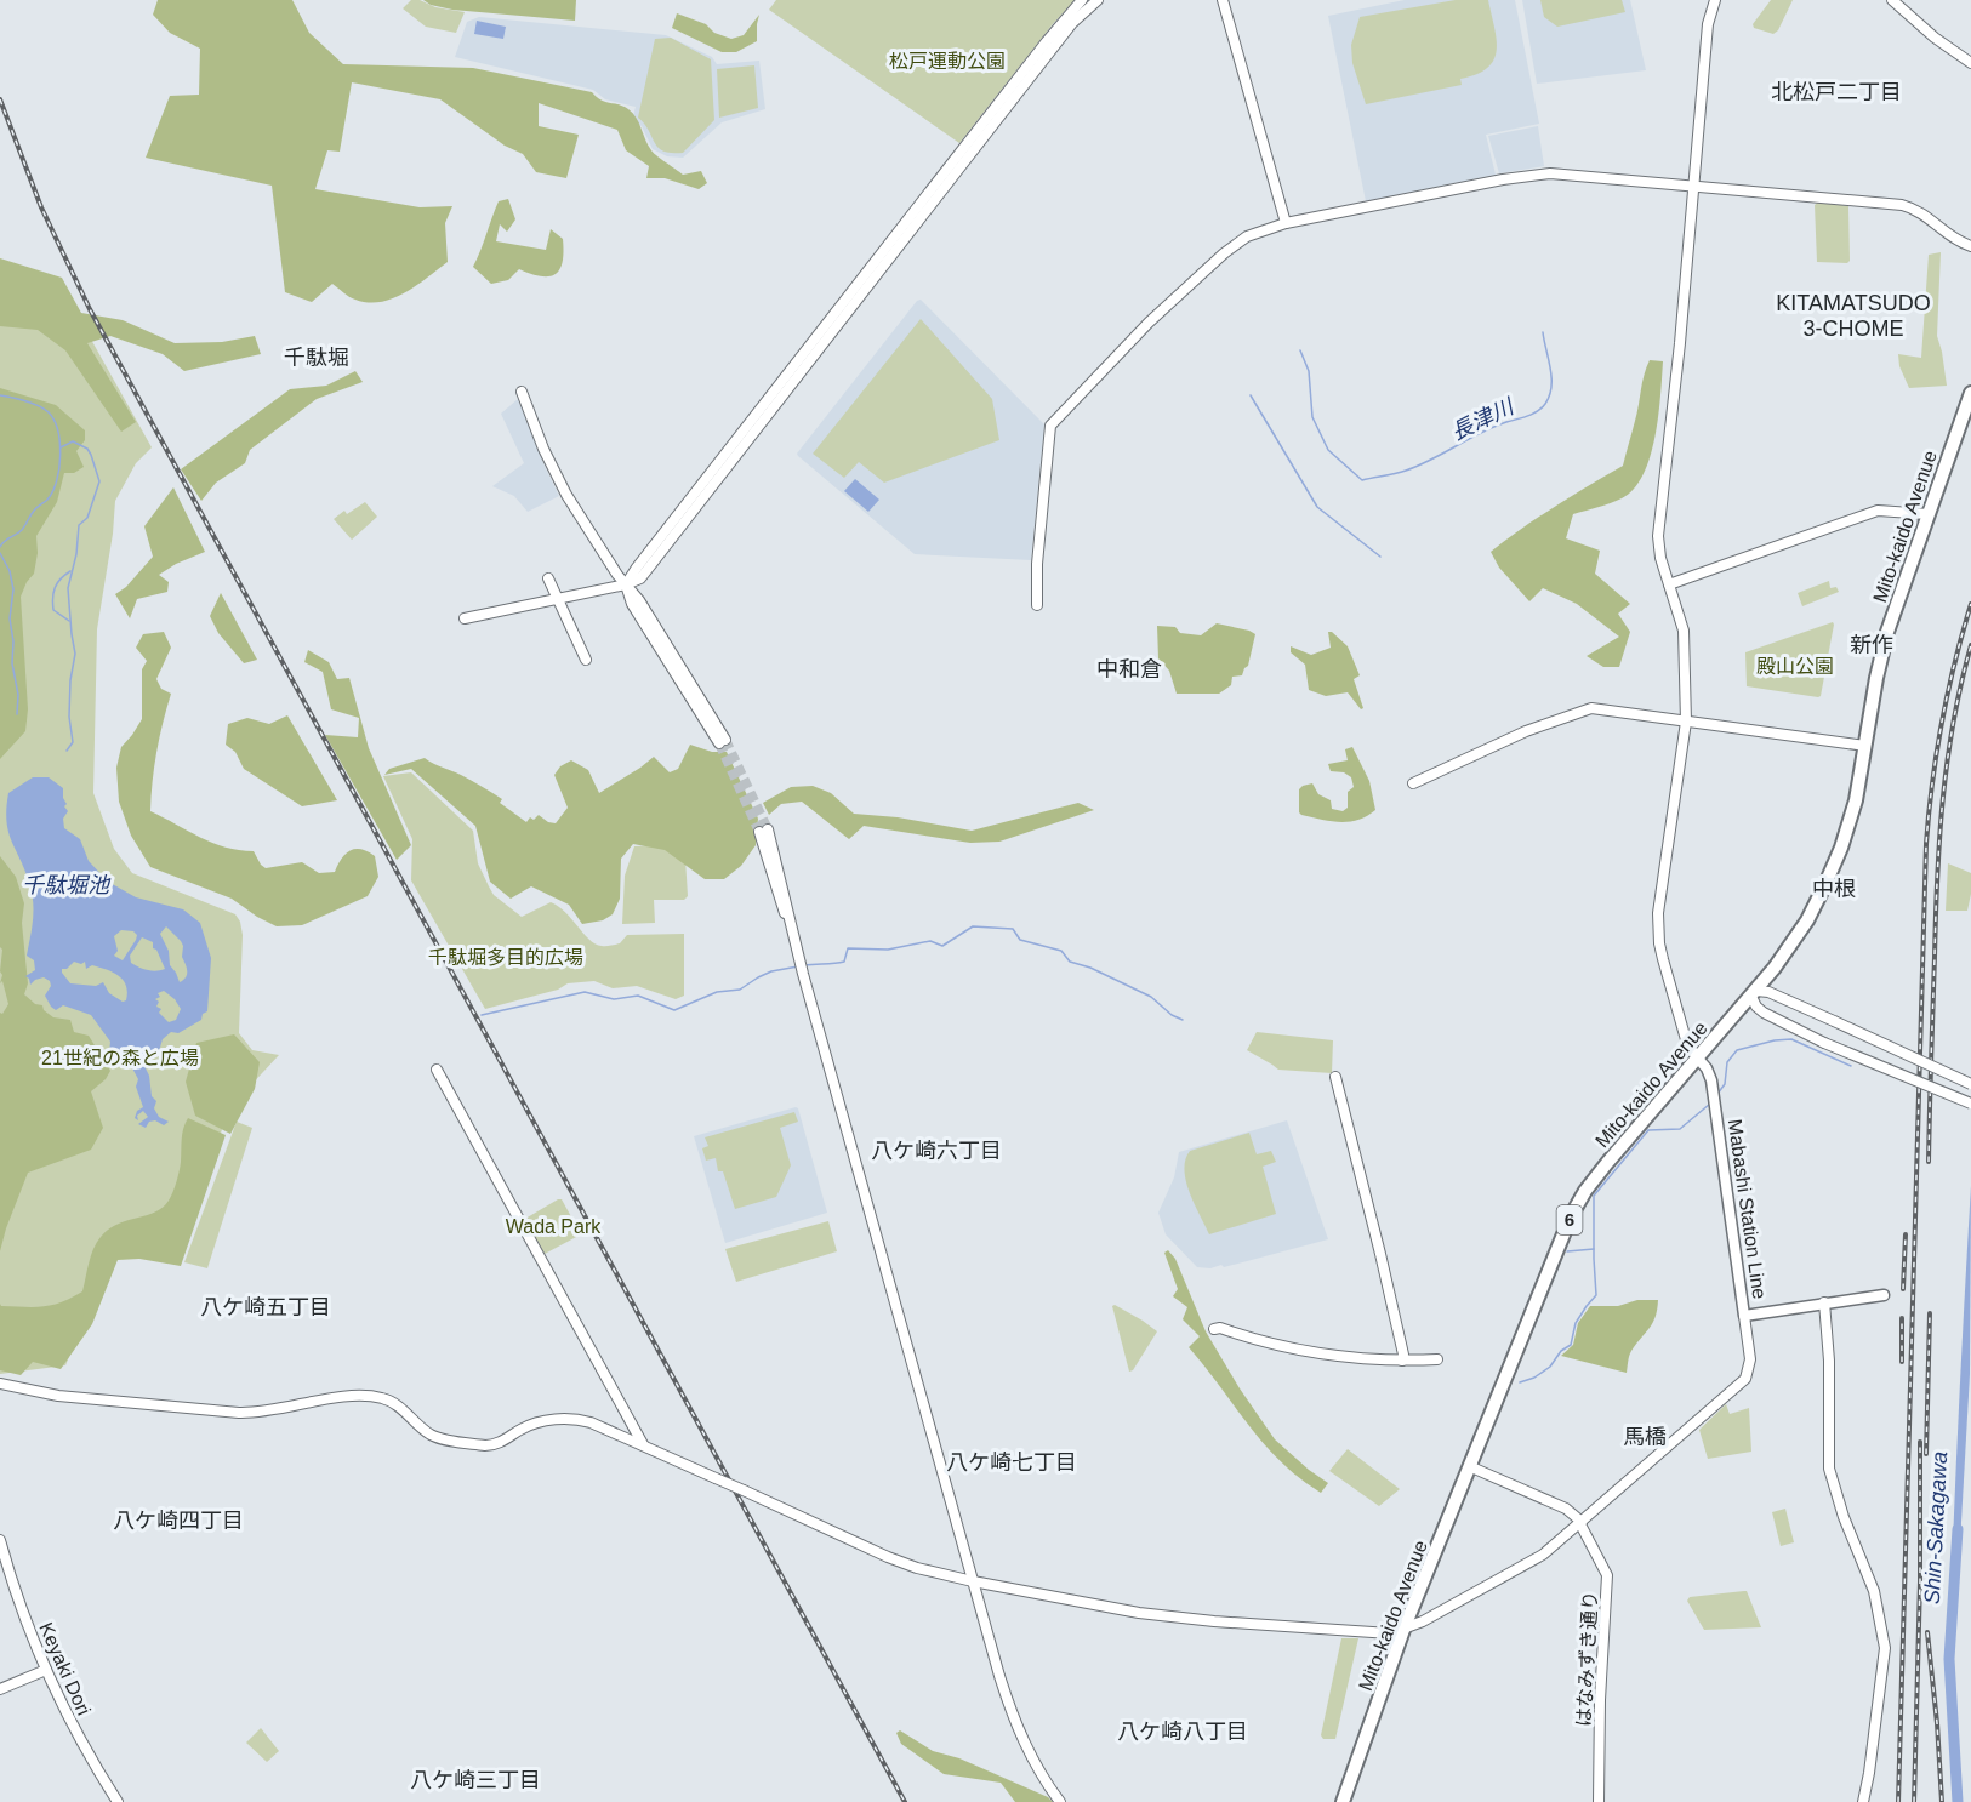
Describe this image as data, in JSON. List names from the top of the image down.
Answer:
{
  "streets": {
    "highway": ["Mito-kaido Avenue", "6"],
    "main road": ["Mabashi Station Line"],
    "street": ["はなみずき通り", "Keyaki Dori"]
  },
  "crossings": [
    ["Mito-kaido Avenue", "Mabashi Station Line"]
  ],
  "districts": [
    "北松戸二丁目",
    "KITAMATSUDO 3-CHOME",
    "千駄堀",
    "新作",
    "中和倉",
    "中根",
    "八ケ崎六丁目",
    "八ケ崎五丁目",
    "馬橋",
    "八ケ崎七丁目",
    "八ケ崎四丁目",
    "八ケ崎八丁目",
    "八ケ崎三丁目"
  ],
  "water": ["長津川", "千駄堀池", "Shin-Sakagawa"],
  "parks": [
    "松戸運動公園",
    "殿山公園",
    "千駄堀多目的広場",
    "21世紀の森と広場",
    "Wada Park"
  ]
}
